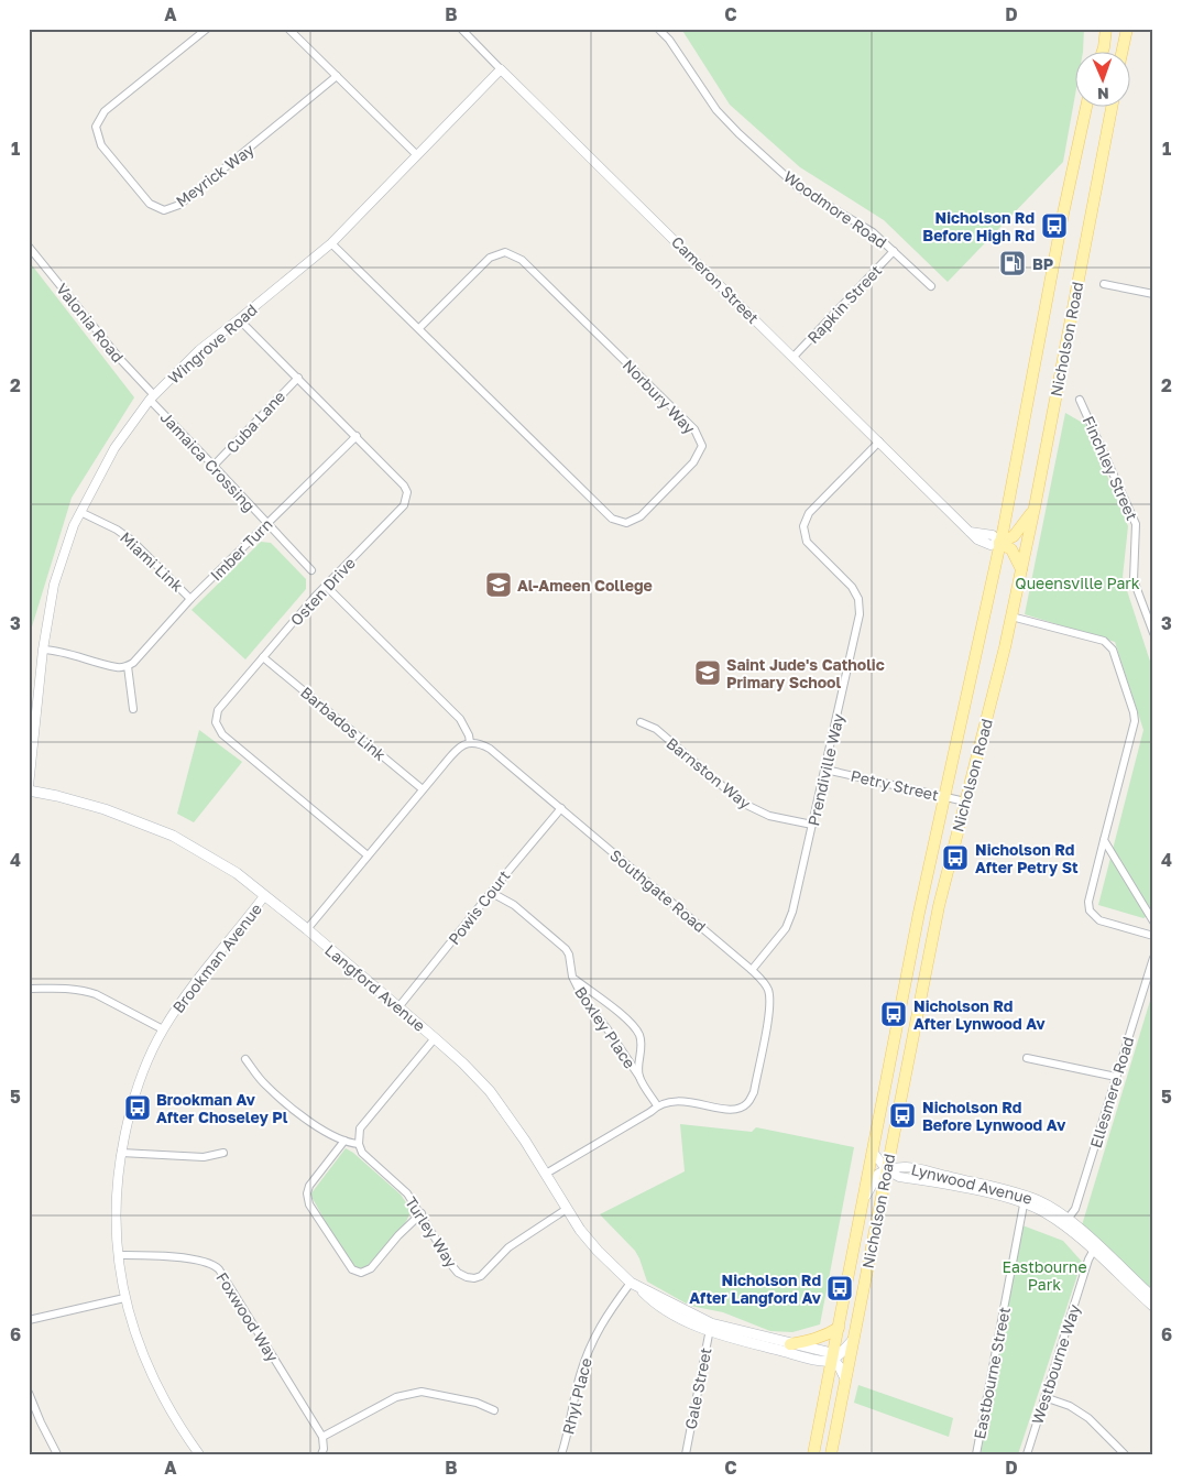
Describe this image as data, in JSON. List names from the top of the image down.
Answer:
{
  "streets": {
    "main road": ["Nicholson Road", "Langford Avenue"],
    "street": [
      "Meyrick Way",
      "Woodmore Road",
      "Cameron Street",
      "Rapkin Street",
      "Valonia Road",
      "Wingrove Road",
      "Norbury Way",
      "Cuba Lane",
      "Jamaica Crossing",
      "Finchley Street",
      "Imber Turn",
      "Miami Link",
      "Osten Drive",
      "Barbados Link",
      "Prendiville Way",
      "Barnston Way",
      "Petry Street",
      "Southgate Road",
      "Powis Court",
      "Brookman Avenue",
      "Boxley Place",
      "Ellesmere Road",
      "Lynwood Avenue",
      "Turley Way",
      "Foxwood Way",
      "Westbourne Way",
      "Eastbourne Street",
      "Gale Street",
      "Rhyl Place"
    ]
  },
  "crossings": [
    ["Woodmore Road", "Rapkin Street"],
    ["Cameron Street", "Rapkin Street"],
    ["Cameron Street", "Nicholson Road"],
    ["Cameron Street", "Wingrove Road"],
    ["Cameron Street", "Prendiville Way"],
    ["Valonia Road", "Wingrove Road"],
    ["Valonia Road", "Jamaica Crossing"],
    ["Nicholson Road", "Petry Street"],
    ["Nicholson Road", "Langford Avenue"],
    ["Nicholson Road", "Lynwood Avenue"],
    ["Wingrove Road", "Norbury Way"],
    ["Wingrove Road", "Jamaica Crossing"],
    ["Wingrove Road", "Miami Link"],
    ["Wingrove Road", "Osten Drive"],
    ["Cuba Lane", "Jamaica Crossing"],
    ["Cuba Lane", "Osten Drive"],
    ["Jamaica Crossing", "Imber Turn"],
    ["Imber Turn", "Miami Link"],
    ["Imber Turn", "Osten Drive"],
    ["Osten Drive", "Barbados Link"],
    ["Prendiville Way", "Barnston Way"],
    ["Prendiville Way", "Petry Street"],
    ["Prendiville Way", "Southgate Road"],
    ["Southgate Road", "Powis Court"],
    ["Southgate Road", "Langford Avenue"],
    ["Southgate Road", "Boxley Place"],
    ["Powis Court", "Langford Avenue"],
    ["Powis Court", "Boxley Place"],
    ["Brookman Avenue", "Langford Avenue"],
    ["Brookman Avenue", "Foxwood Way"],
    ["Langford Avenue", "Turley Way"],
    ["Langford Avenue", "Gale Street"],
    ["Langford Avenue", "Rhyl Place"],
    ["Ellesmere Road", "Lynwood Avenue"],
    ["Lynwood Avenue", "Westbourne Way"],
    ["Lynwood Avenue", "Eastbourne Street"]
  ],
  "parks": ["Queensville Park", "Eastbourne Park"],
  "places": {
    "bus stop": [
      "Nicholson Rd Before High Rd",
      "Nicholson Rd After Petry St",
      "Nicholson Rd After Lynwood Av",
      "Brookman Av After Choseley Pl",
      "Nicholson Rd Before Lynwood Av",
      "Nicholson Rd After Langford Av"
    ],
    "fuel station": ["BP"],
    "school or university": ["Al-Ameen College", "Saint Jude's Catholic Primary School"]
  },
  "north": "bottom",
  "grid": {
    "columns": [
      "A",
      "B",
      "C",
      "D"
    ],
    "rows": [
      "1",
      "2",
      "3",
      "4",
      "5",
      "6"
    ]
  }
}
